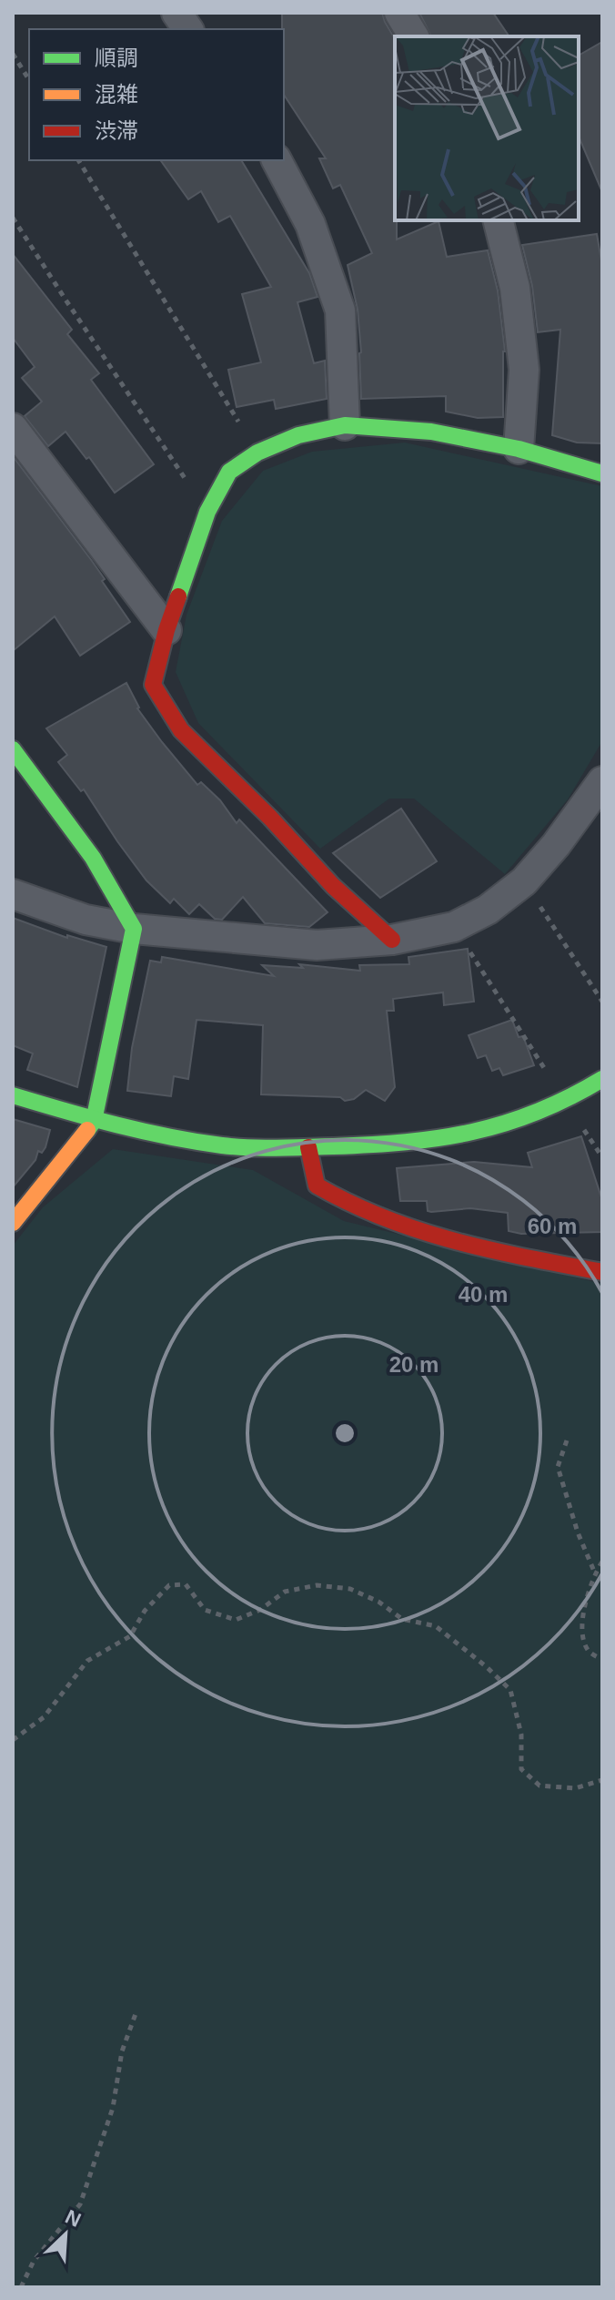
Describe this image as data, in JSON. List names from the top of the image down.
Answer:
{
  "legend": ["順調", "混雑", "渋滞"],
  "north": "top right",
  "rings": ["60 m", "40 m", "20 m"]
}
